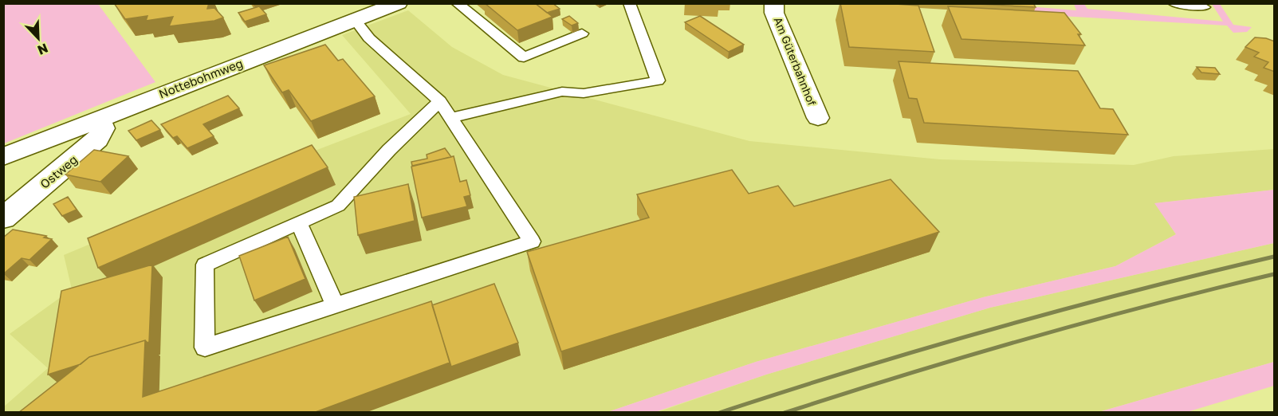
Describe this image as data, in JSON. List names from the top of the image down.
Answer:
{
  "streets": {
    "street": ["Am Güterbahnhof", "Nottebohmweg", "Ostweg"]
  },
  "crossings": [
    ["Nottebohmweg", "Ostweg"]
  ],
  "north": "bottom right"
}
